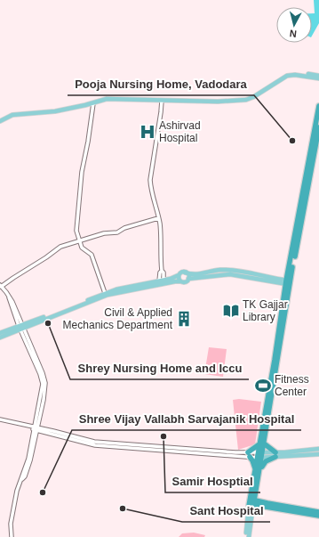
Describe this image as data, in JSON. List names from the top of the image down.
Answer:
{
  "places": {
    "hospital": ["Ashirvad Hospital"],
    "other": [
      "Pooja Nursing Home, Vadodara",
      "Shrey Nursing Home and Iccu",
      "Samir Hosptial",
      "Shree Vijay Vallabh Sarvajanik Hospital",
      "Sant Hospital"
    ],
    "library": ["TK Gajjar Library"],
    "building": ["Civil & Applied Mechanics Department"],
    "sports": ["Fitness Center"]
  },
  "north": "bottom"
}
